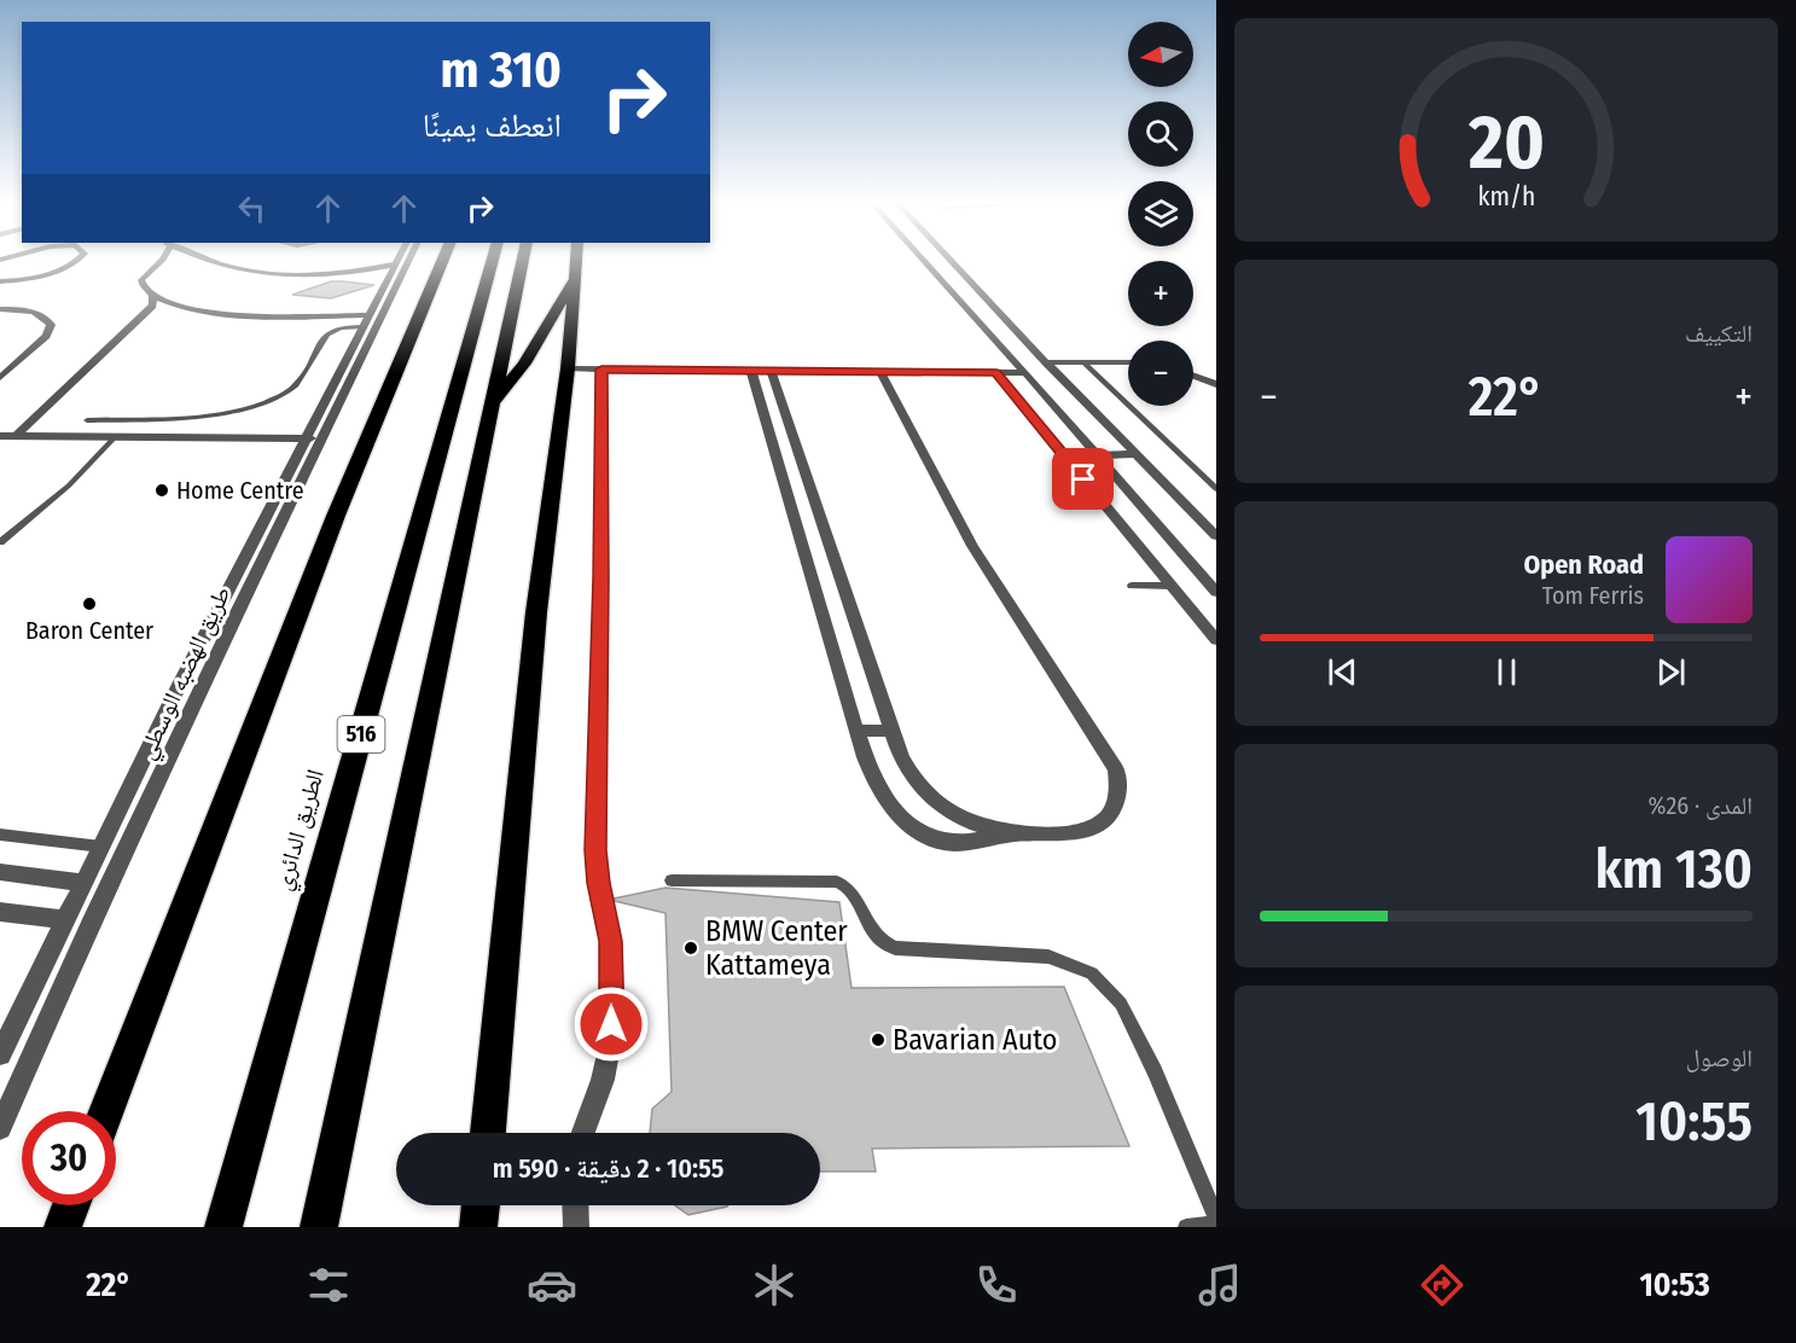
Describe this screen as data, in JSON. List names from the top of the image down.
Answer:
{
  "streets": {
    "highway": ["516", "الطريق الدائري"],
    "street": ["طريق الهضبه الوسطي"]
  },
  "places": [
    "Home Centre",
    "Baron Center",
    "BMW Center Kattameya",
    "Bavarian Auto"
  ],
  "north": "left",
  "page": {
    "map_buttons": ["+", "−"],
    "turn": ["310 m", "انعطف يمينًا"],
    "tile": [
      "التكييف",
      ["المدى · 26%", "130 km"],
      ["الوصول", "10:55"]
    ],
    "heat": ["−", "22°", "+"],
    "song": ["Open Road", "Tom Ferris"],
    "limit": "30",
    "trip": "10:55 · 2 دقيقة · 590 m",
    "tabs": ["10:53", "22°"],
    "gauge": ["20", "km/h"]
  }
}
